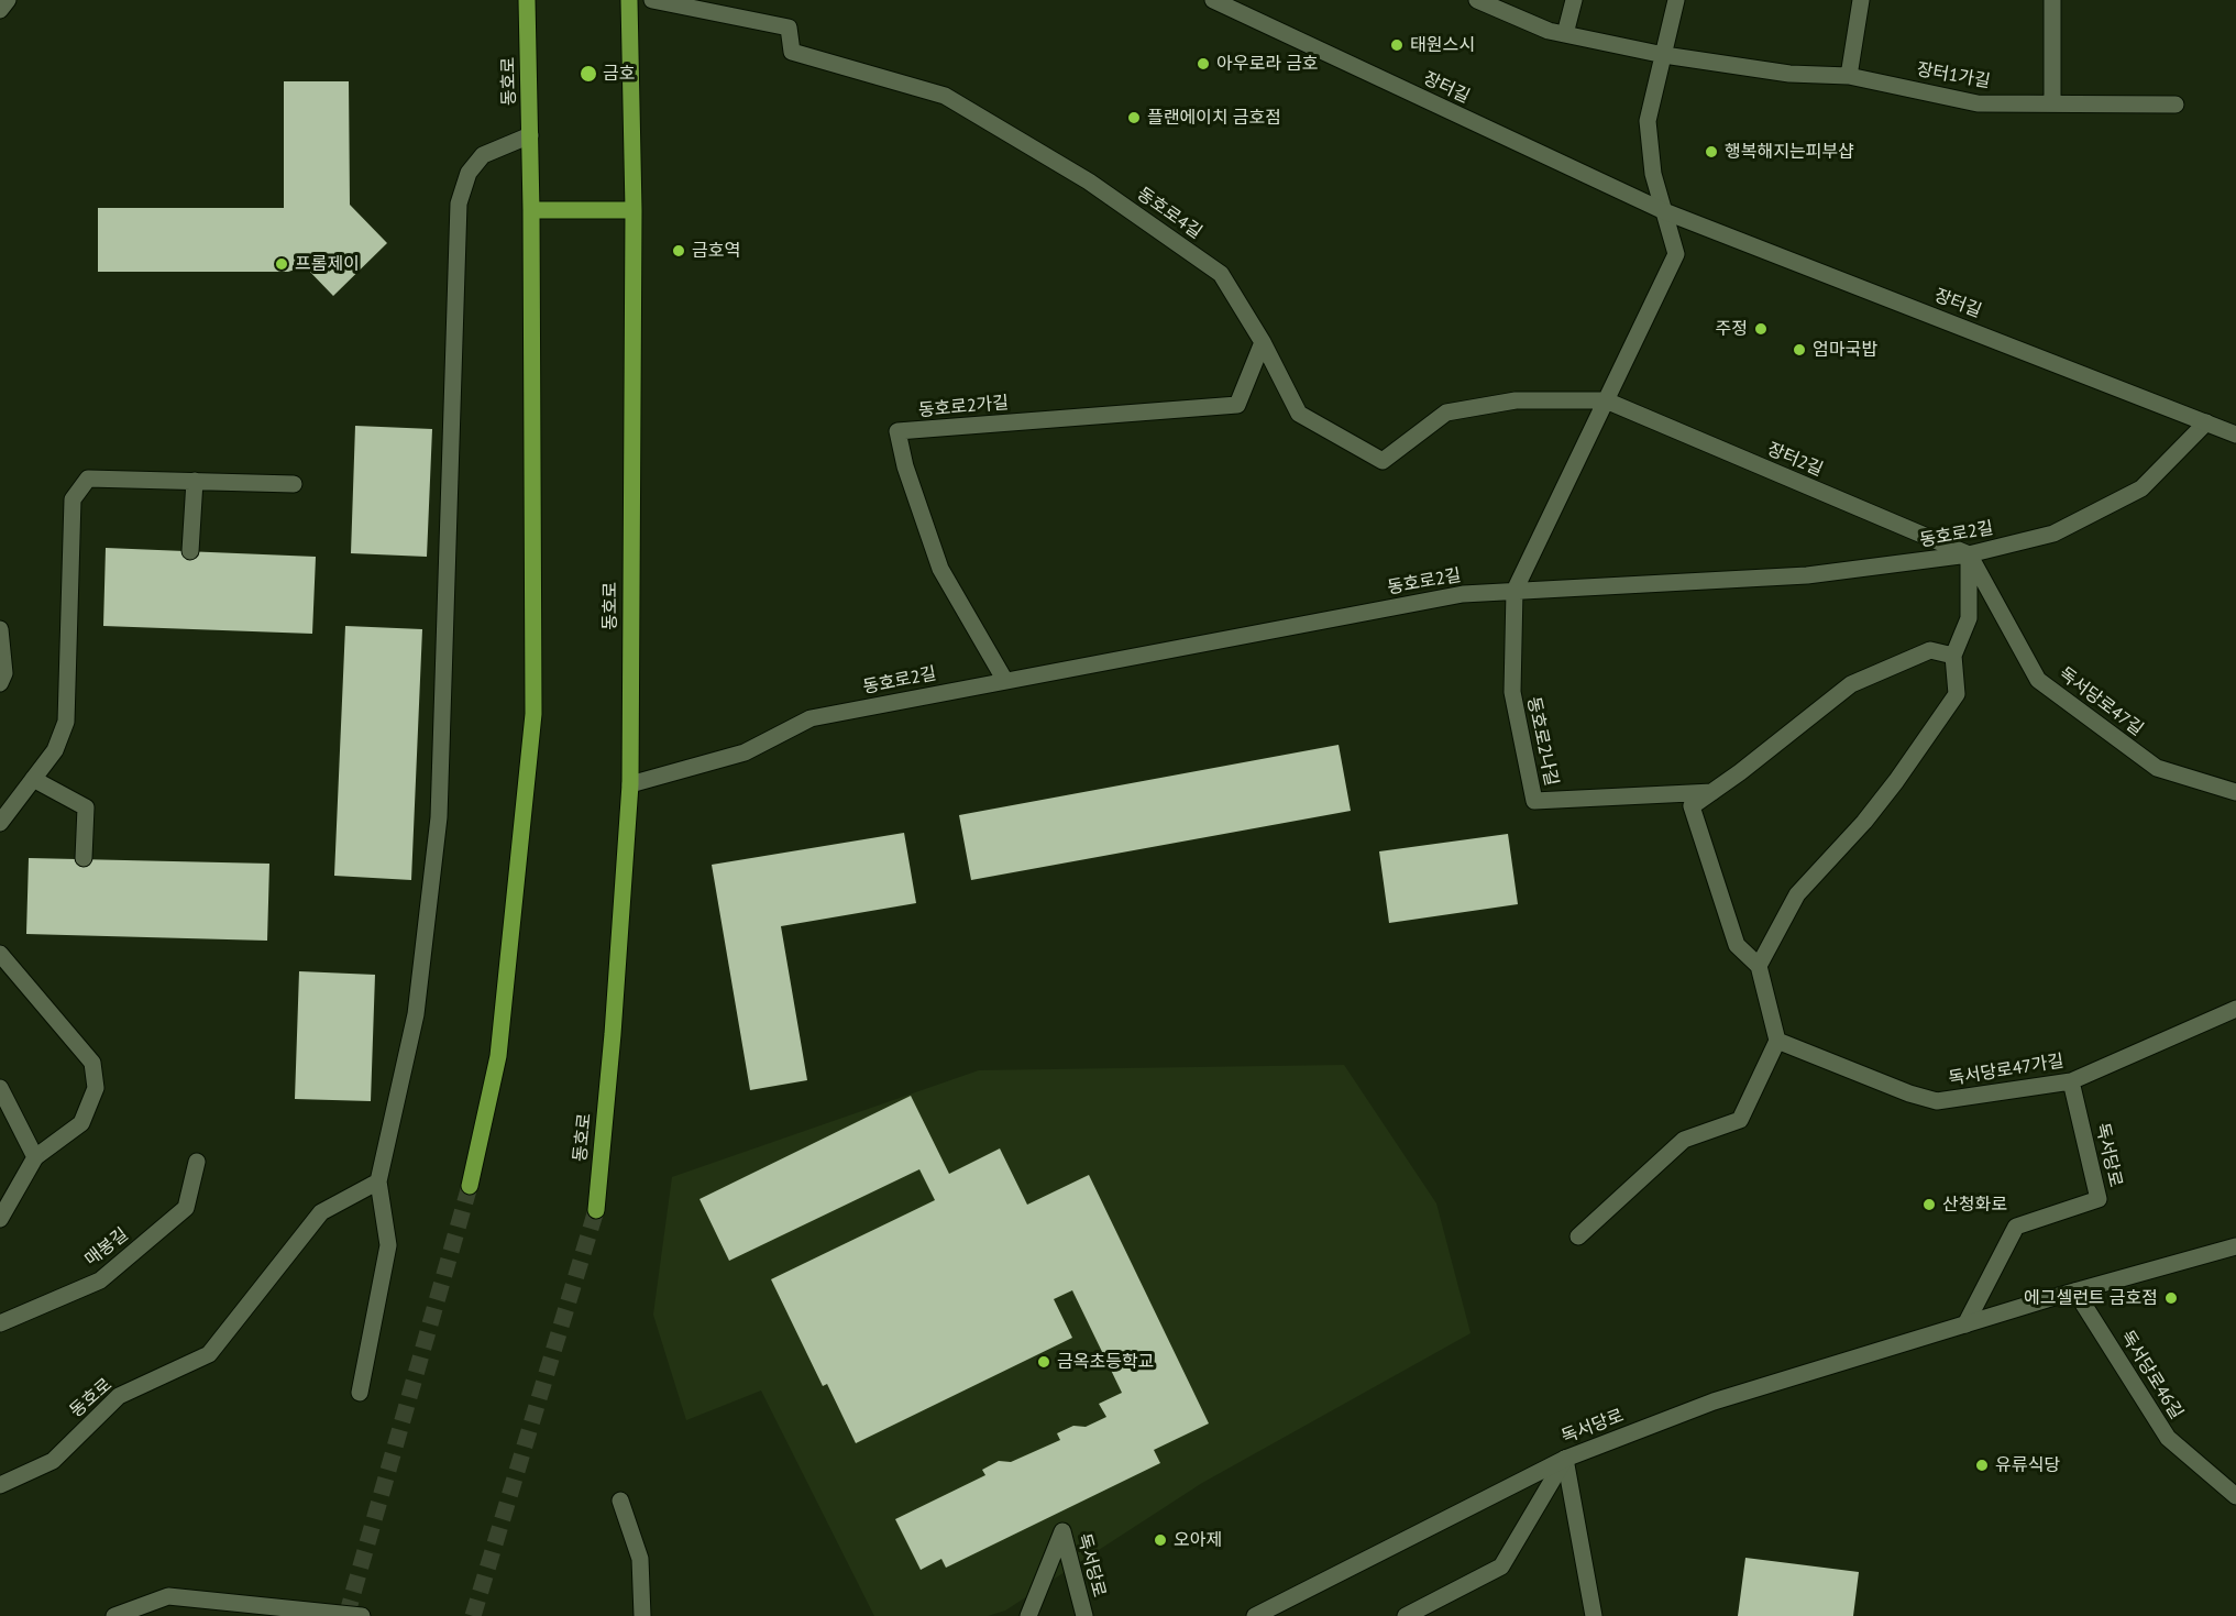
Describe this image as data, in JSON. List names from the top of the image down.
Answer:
{
  "streets": {
    "main road": ["동호로"],
    "street": [
      "장터1가길",
      "장터길",
      "동호로4길",
      "동호로2가길",
      "장터2길",
      "동호로2길",
      "독서당로47길",
      "동호로2나길",
      "독서당로47가길",
      "독서당로",
      "매봉길",
      "독서당로46길"
    ]
  },
  "crossings": [
    ["동호로", "동호로2길"],
    ["장터길", "동호로2길"],
    ["동호로4길", "동호로2가길"],
    ["동호로4길", "장터2길"],
    ["동호로2가길", "동호로2길"],
    ["장터2길", "동호로2길"],
    ["장터2길", "독서당로47길"],
    ["동호로2길", "독서당로47길"],
    ["동호로2길", "동호로2나길"],
    ["독서당로47가길", "독서당로"],
    ["독서당로", "독서당로46길"]
  ],
  "places": [
    "태원스시",
    "아우로라 금호",
    "금호",
    "플랜에이치 금호점",
    "행복해지는피부샵",
    "금호역",
    "프롬제이",
    "주정",
    "엄마국밥",
    "산청화로",
    "에그셀런트 금호점",
    "금옥초등학교",
    "유류식당",
    "오아제"
  ]
}
